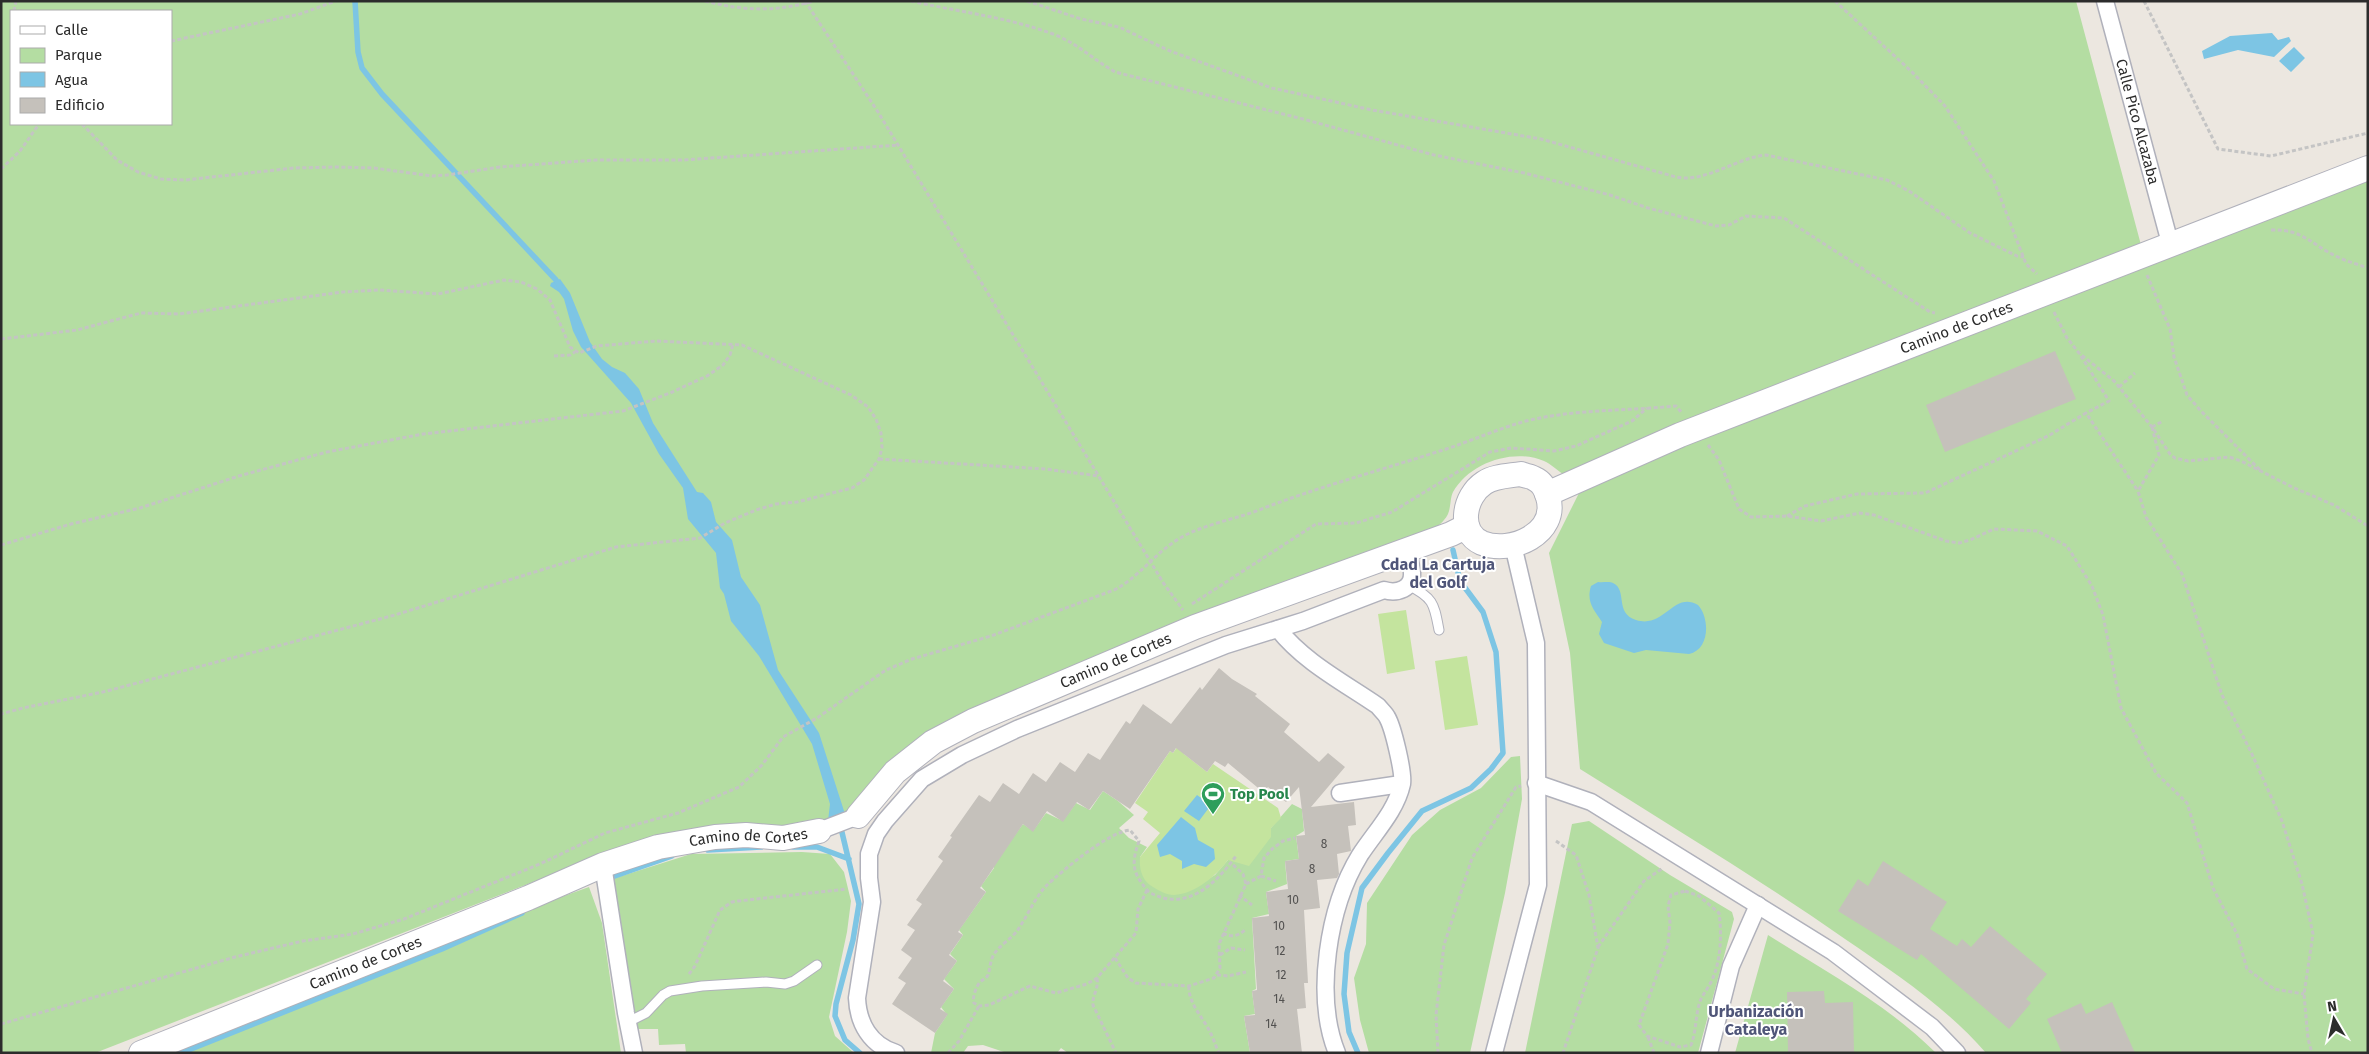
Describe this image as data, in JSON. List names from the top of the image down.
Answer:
{
  "streets": {
    "street": ["Calle Pico Alcazaba", "Camino de Cortes"]
  },
  "crossings": [
    ["Calle Pico Alcazaba", "Camino de Cortes"]
  ],
  "districts": ["Cdad La Cartuja del Golf", "Urbanización Cataleya"],
  "places": {
    "sports": ["Top Pool"]
  },
  "house_numbers": [
    "8",
    "8",
    "10",
    "10",
    "12",
    "12",
    "14",
    "14"
  ],
  "legend": [
    "Calle",
    "Parque",
    "Agua",
    "Edificio"
  ],
  "north": "top"
}
